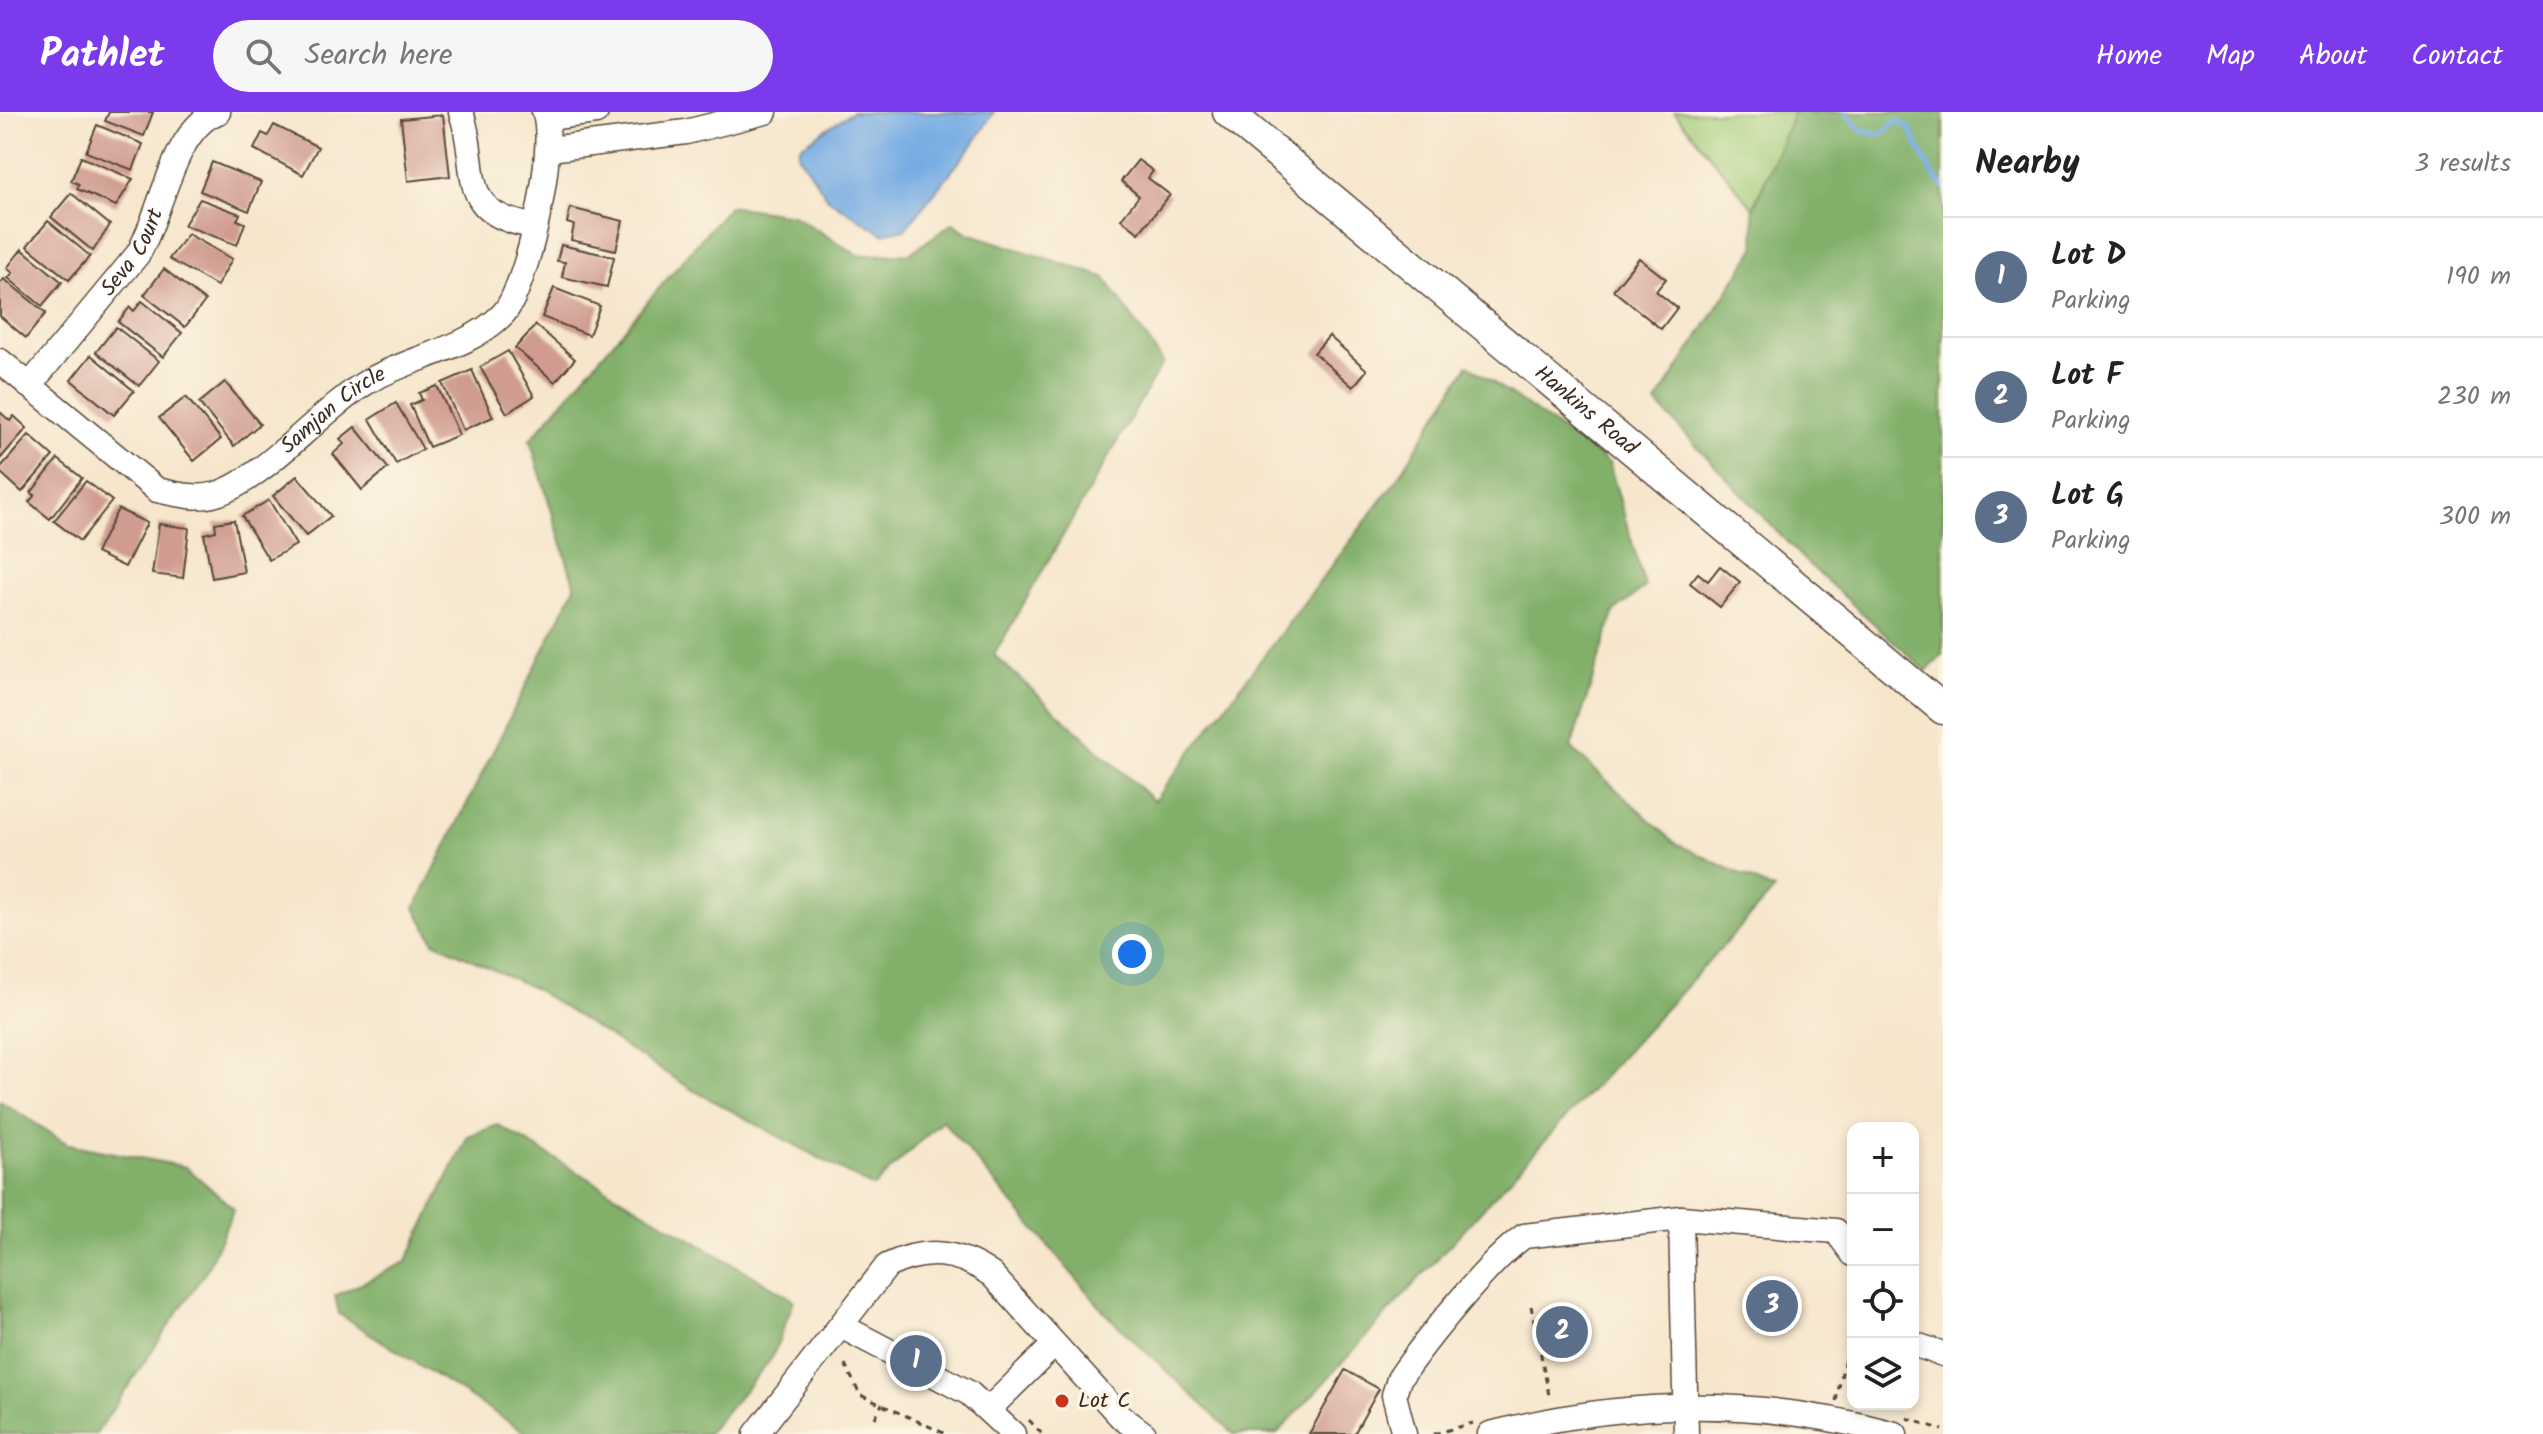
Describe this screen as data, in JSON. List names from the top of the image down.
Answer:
{
  "streets": {
    "main road": ["Hankins Road"],
    "street": ["Seva Court", "Samjan Circle"]
  },
  "crossings": [
    ["Seva Court", "Samjan Circle"]
  ],
  "places": ["Lot C"],
  "page": {
    "header": "Pathlet",
    "search": "Search here",
    "nav": [
      "Home",
      "Map",
      "About",
      "Contact"
    ],
    "heading": ["Nearby", "3 results"],
    "list": [
      {
        "mark": "1",
        "name": "Lot D",
        "note": "Parking",
        "value": "190 m"
      },
      {
        "mark": "2",
        "name": "Lot F",
        "note": "Parking",
        "value": "230 m"
      },
      {
        "mark": "3",
        "name": "Lot G",
        "note": "Parking",
        "value": "300 m"
      }
    ],
    "map_buttons": ["+", "−"],
    "pins": ["3", "2", "1"]
  }
}
